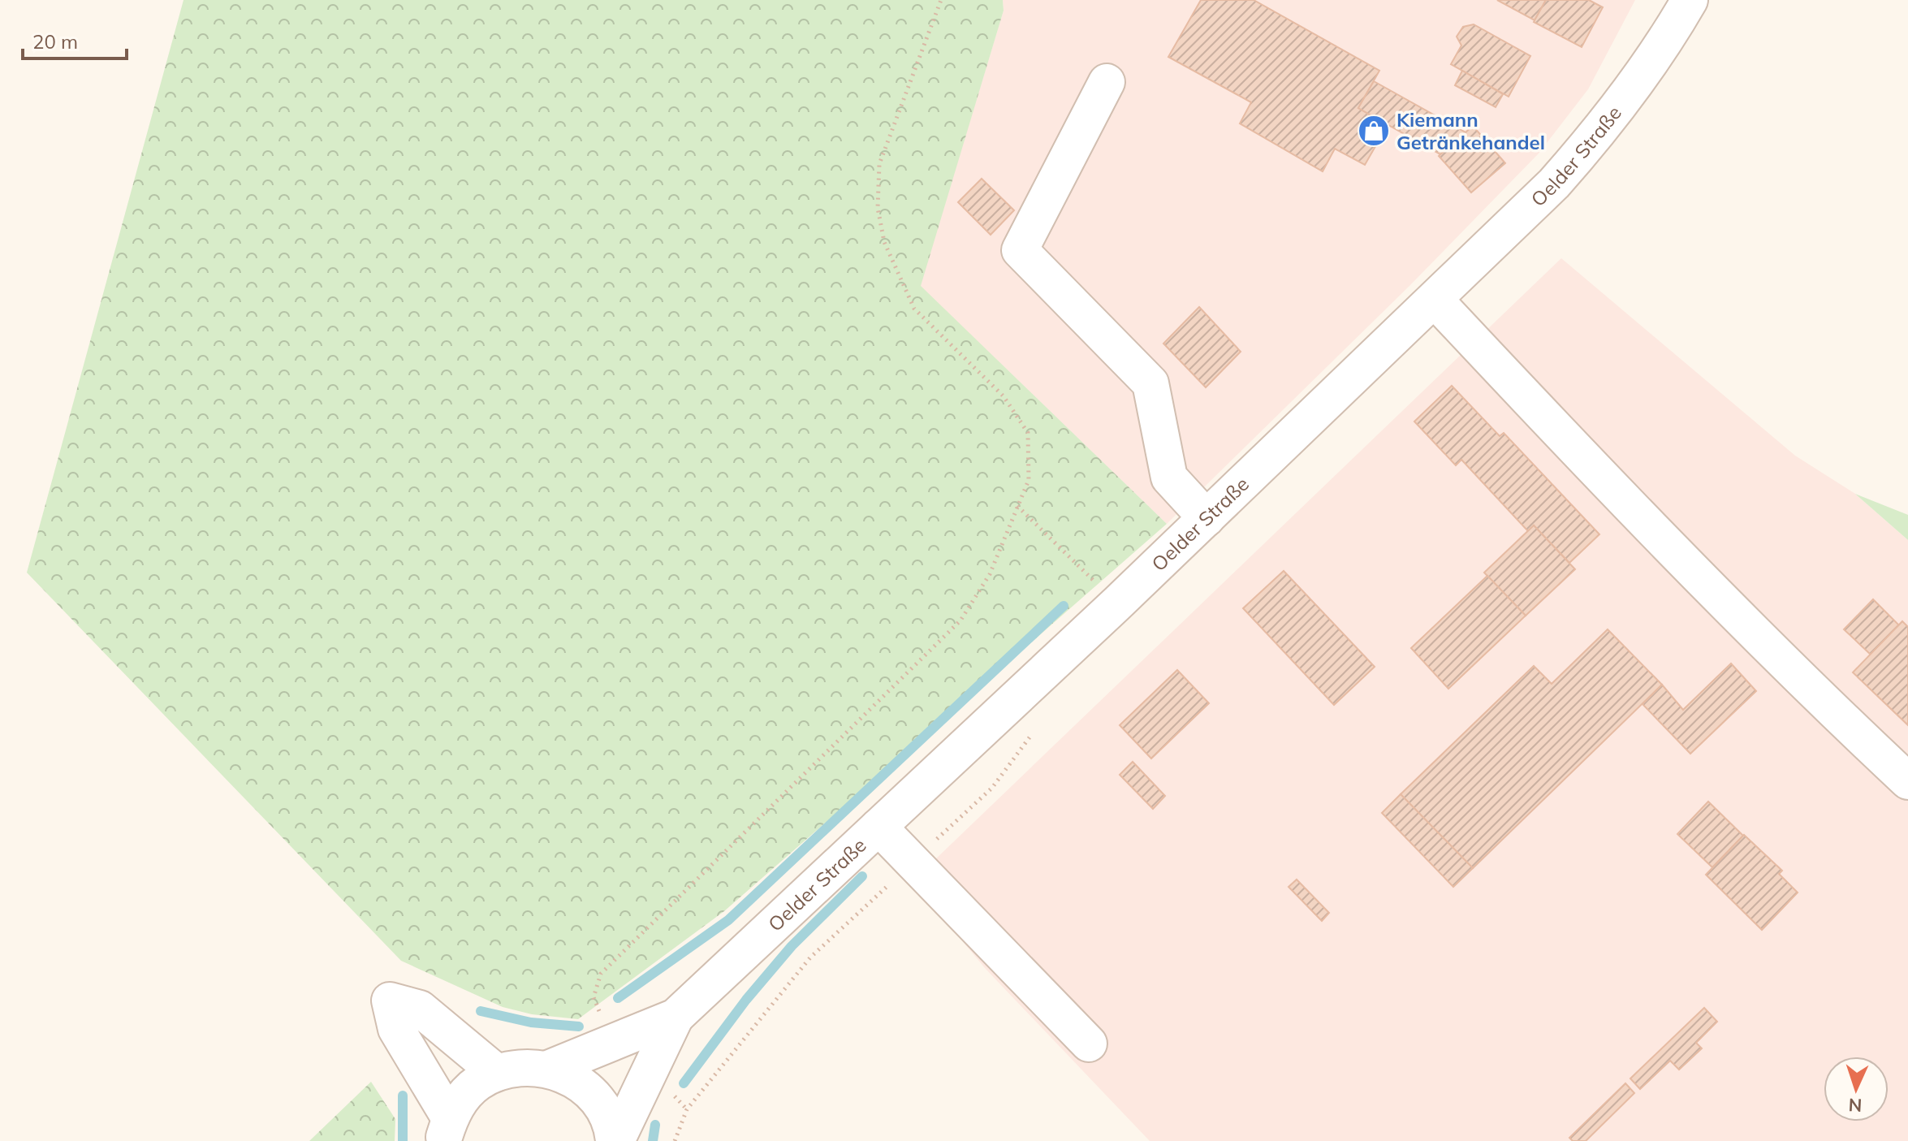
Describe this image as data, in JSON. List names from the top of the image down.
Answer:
{
  "streets": {
    "street": ["Oelder Straße"]
  },
  "places": {
    "shop": ["Kiemann Getränkehandel"]
  },
  "scale_bar": "20 m",
  "north": "bottom"
}
